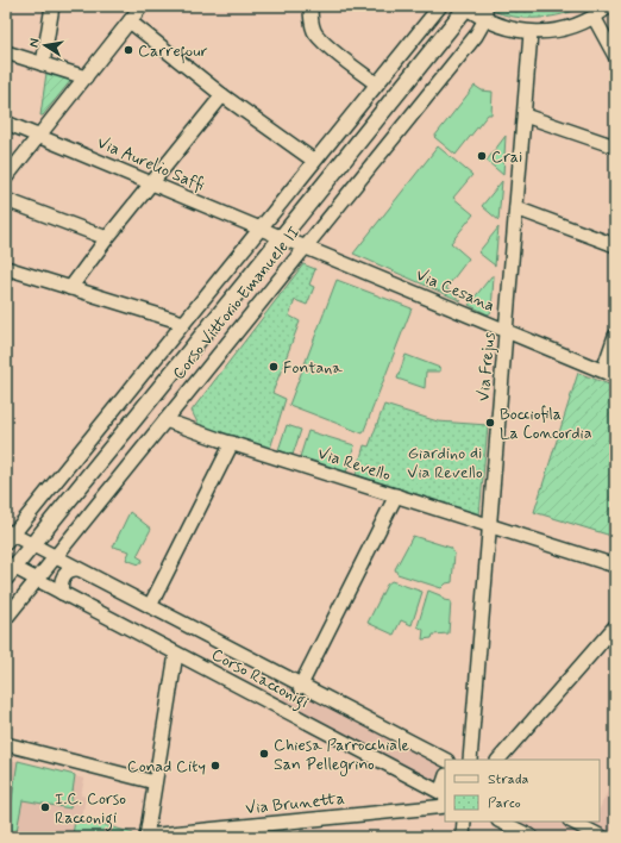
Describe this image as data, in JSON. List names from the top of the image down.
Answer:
{
  "streets": {
    "main road": ["Corso Vittorio Emanuele II"],
    "street": [
      "Via Aurelio Saffi",
      "Via Cesana",
      "Via Frejus",
      "Via Revello",
      "Corso Racconigi",
      "Via Brunetta"
    ]
  },
  "crossings": [
    ["Via Aurelio Saffi", "Via Cesana"],
    ["Via Aurelio Saffi", "Corso Vittorio Emanuele II"],
    ["Via Cesana", "Corso Vittorio Emanuele II"],
    ["Via Cesana", "Via Frejus"],
    ["Corso Vittorio Emanuele II", "Via Revello"],
    ["Corso Vittorio Emanuele II", "Corso Racconigi"],
    ["Via Frejus", "Via Revello"],
    ["Corso Racconigi", "Via Brunetta"]
  ],
  "parks": ["Giardino di Via Revello"],
  "places": [
    "Carrefour",
    "Crai",
    "Fontana",
    "Bocciofila La Concordia",
    "Chiesa Parrocchiale San Pellegrino",
    "Conad City",
    "I.C. Corso Racconigi"
  ],
  "legend": ["Strada", "Parco"],
  "north": "left"
}
